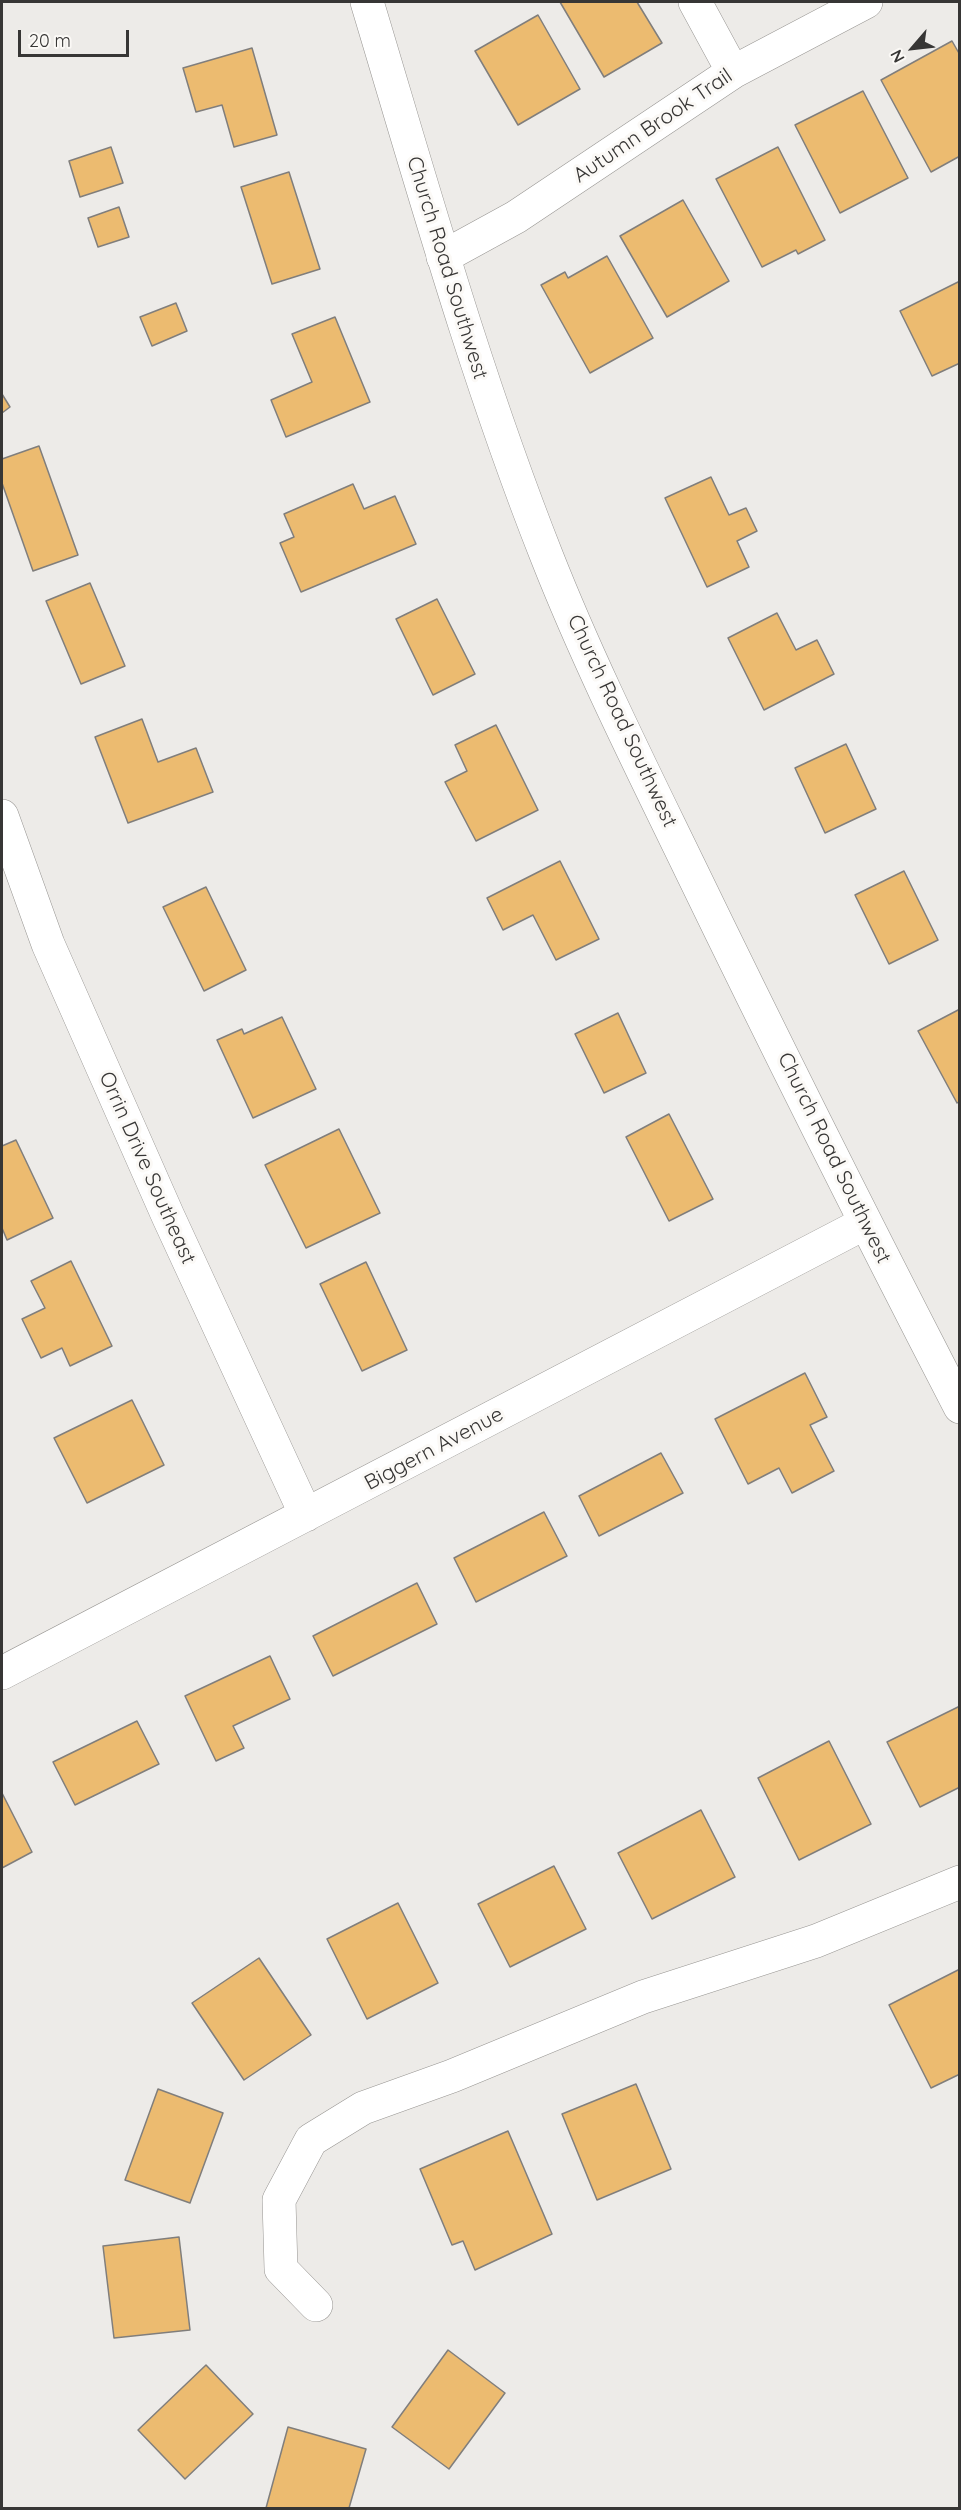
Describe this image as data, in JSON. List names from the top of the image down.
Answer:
{
  "streets": {
    "street": [
      "Autumn Brook Trail",
      "Church Road Southwest",
      "Orrin Drive Southeast",
      "Biggern Avenue"
    ]
  },
  "crossings": [
    ["Autumn Brook Trail", "Church Road Southwest"],
    ["Church Road Southwest", "Biggern Avenue"],
    ["Orrin Drive Southeast", "Biggern Avenue"]
  ],
  "scale_bar": "20 m",
  "north": "bottom left"
}
